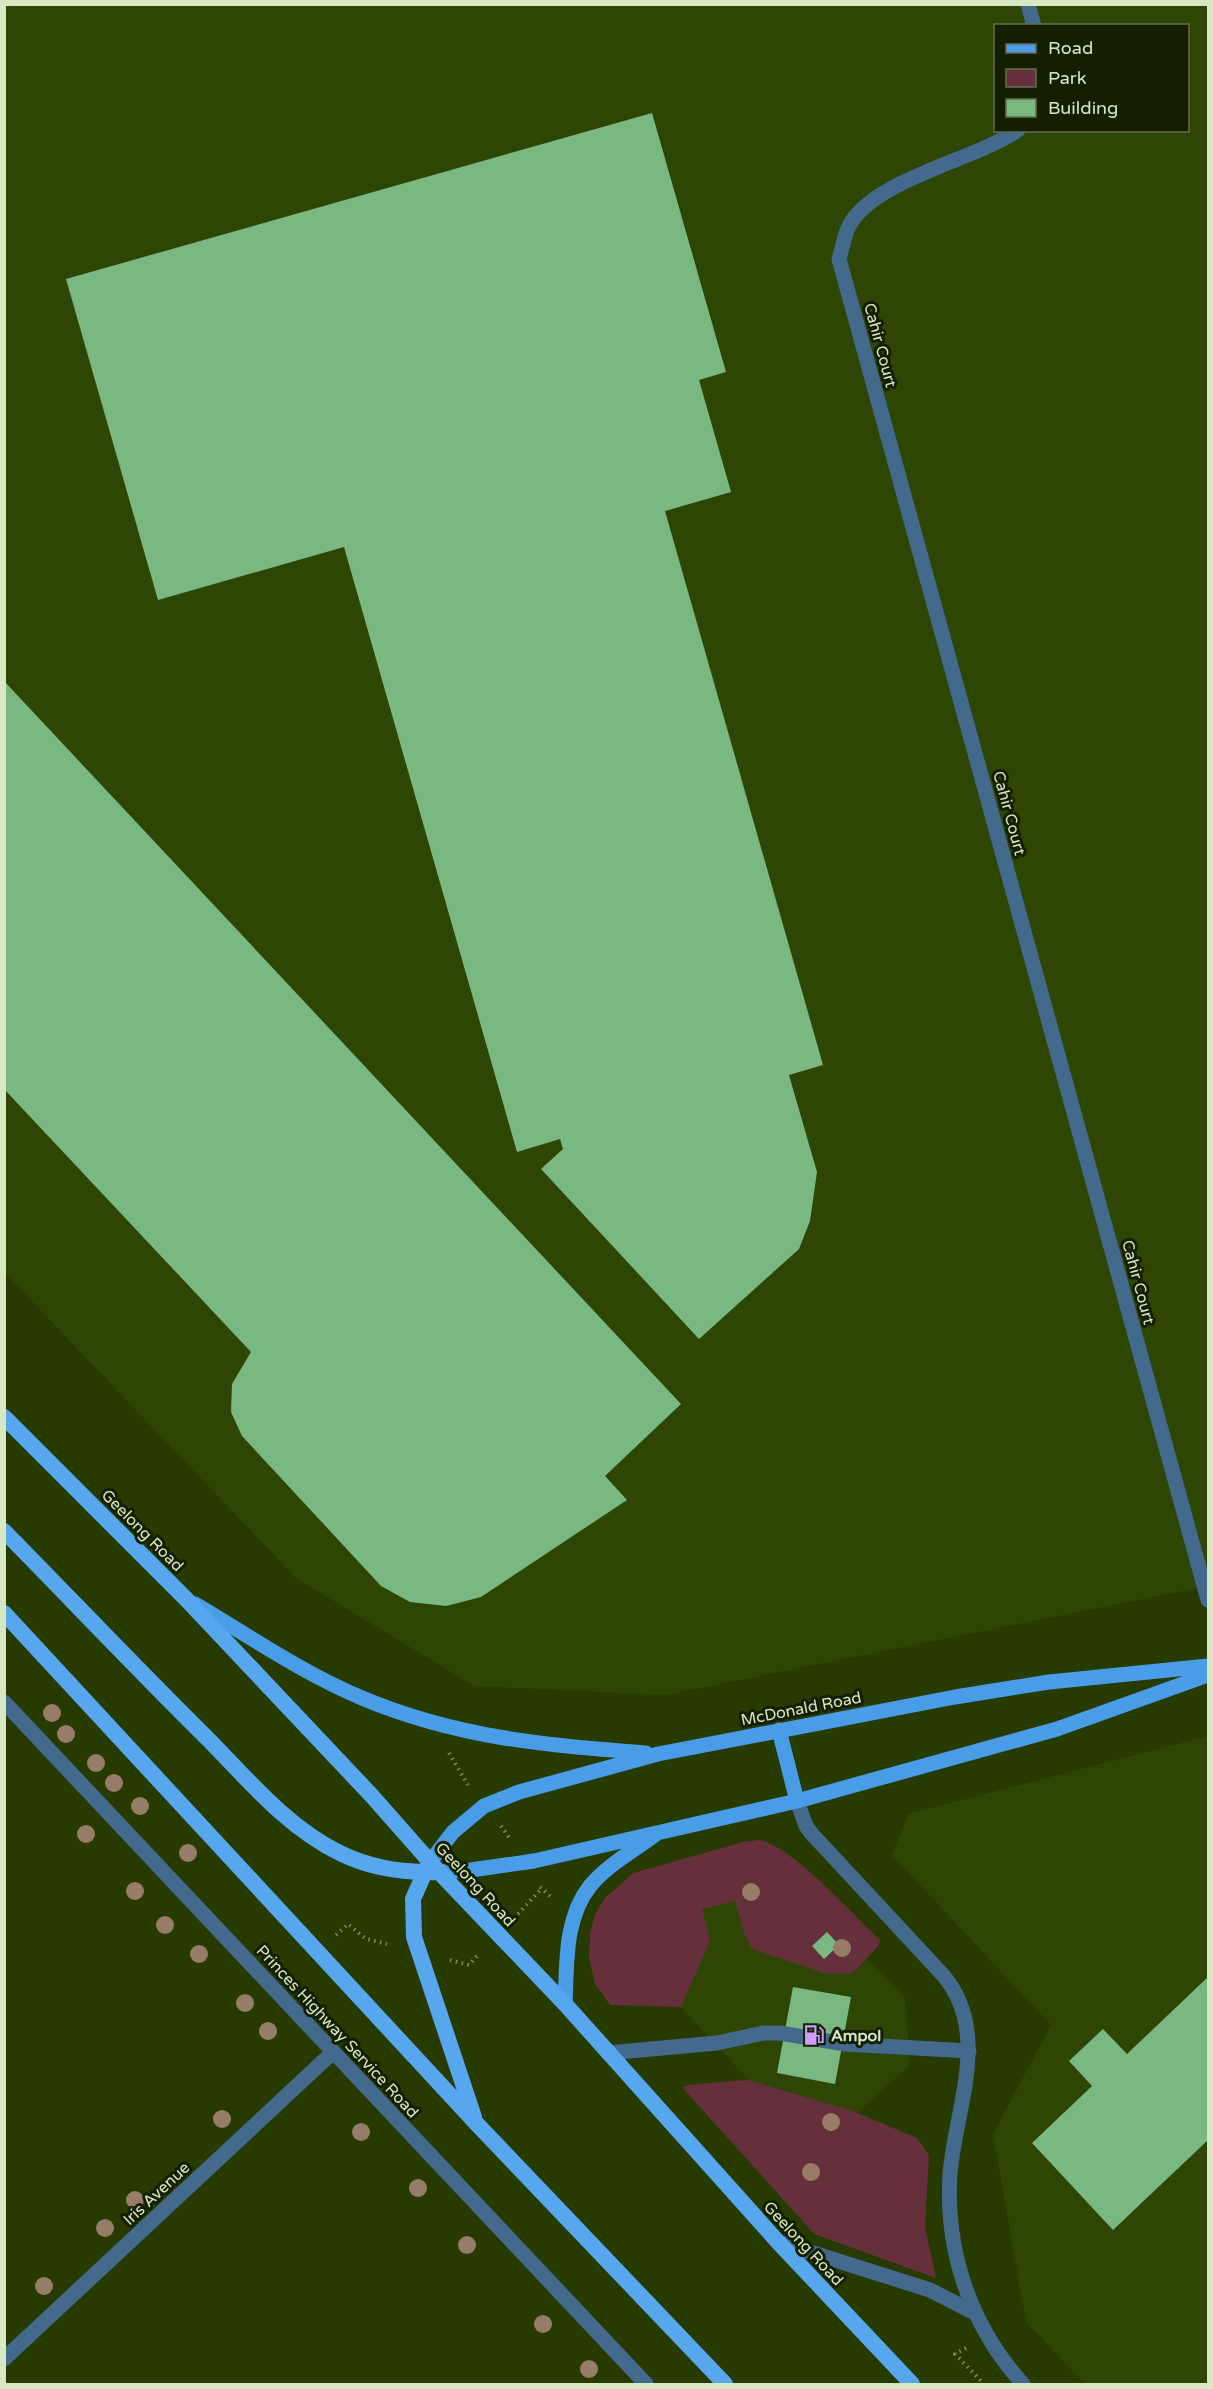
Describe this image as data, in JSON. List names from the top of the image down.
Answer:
{
  "streets": {
    "highway": ["Geelong Road"],
    "main road": ["McDonald Road"],
    "street": ["Cahir Court", "Princes Highway Service Road", "Iris Avenue"]
  },
  "crossings": [
    ["Geelong Road", "McDonald Road"],
    ["Princes Highway Service Road", "Iris Avenue"]
  ],
  "places": {
    "fuel station": ["Ampol"]
  },
  "legend": ["Road", "Park", "Building"]
}
